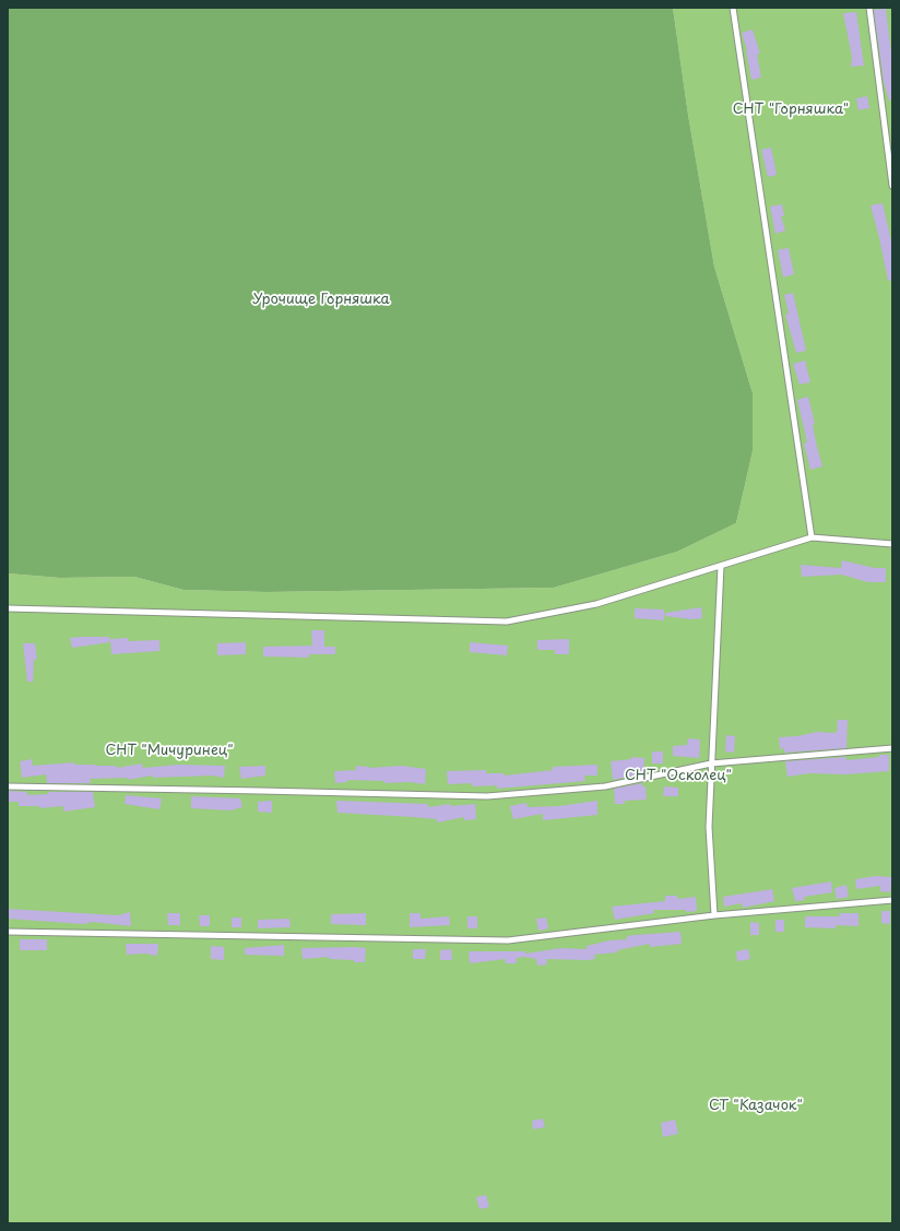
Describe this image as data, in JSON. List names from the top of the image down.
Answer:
{
  "parks": [
    "СНТ \"Горняшка\"",
    "Урочище Горняшка",
    "СНТ \"Мичуринец\"",
    "СНТ \"Осколец\"",
    "СТ \"Казачок\""
  ]
}
